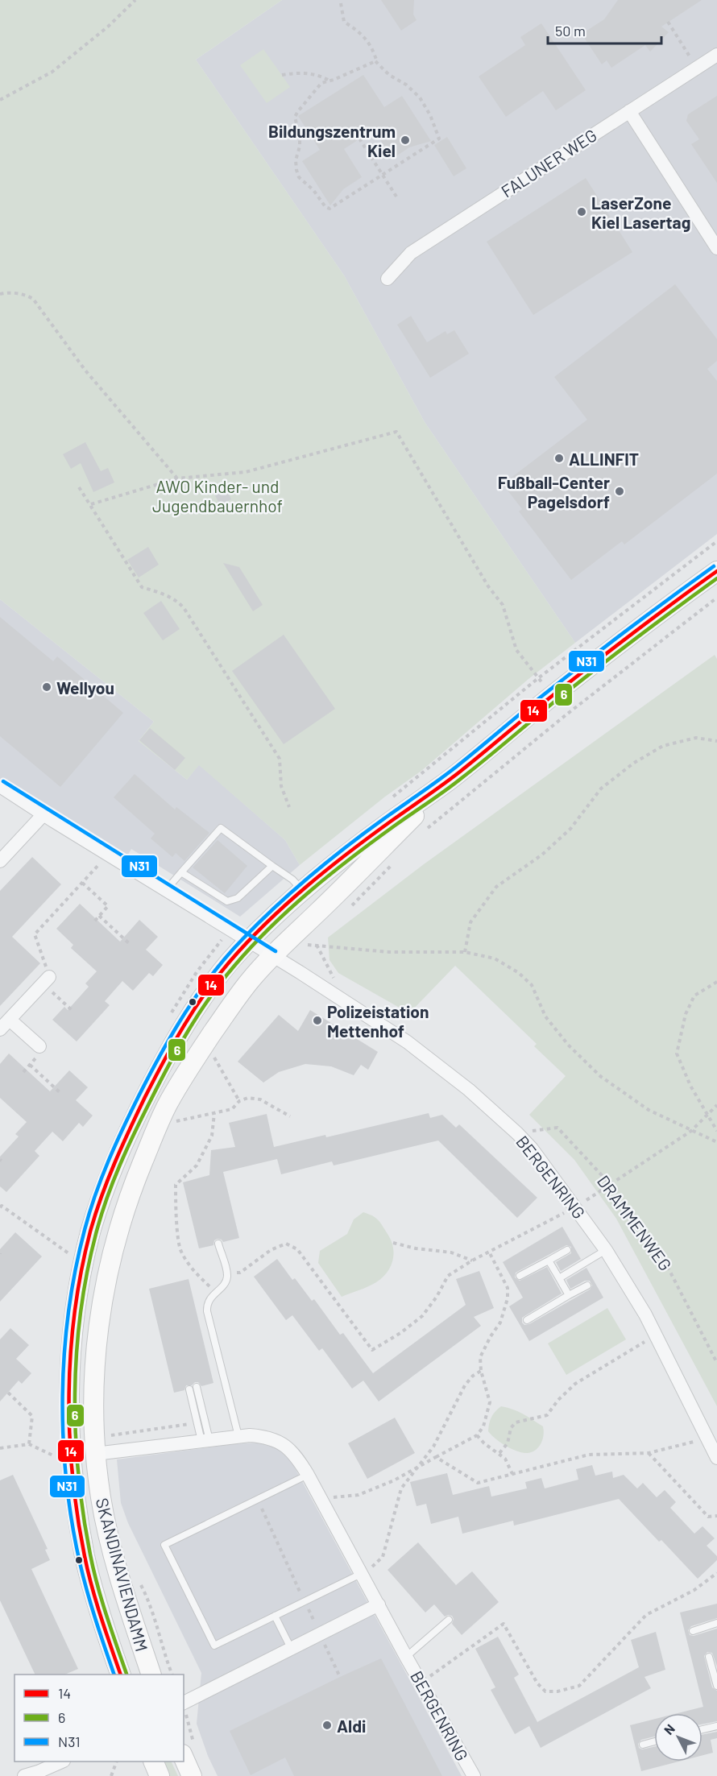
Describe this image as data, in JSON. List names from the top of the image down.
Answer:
{
  "streets": {
    "main road": ["SKANDINAVIENDAMM"],
    "street": ["FALUNER WEG", "BERGENRING"],
    "path": ["DRAMMENWEG"]
  },
  "crossings": [
    ["BERGENRING", "DRAMMENWEG"],
    ["BERGENRING", "SKANDINAVIENDAMM"]
  ],
  "parks": ["AWO Kinder- und Jugendbauernhof"],
  "places": [
    "Bildungszentrum Kiel",
    "LaserZone Kiel Lasertag",
    "ALLINFIT",
    "Fußball-Center Pagelsdorf",
    "Wellyou",
    "Polizeistation Mettenhof",
    "Aldi"
  ],
  "lines": ["transit line N31", "transit line 14", "transit line 6"],
  "legend": ["14", "6", "N31"],
  "scale_bar": "50 m",
  "north": "top left"
}
